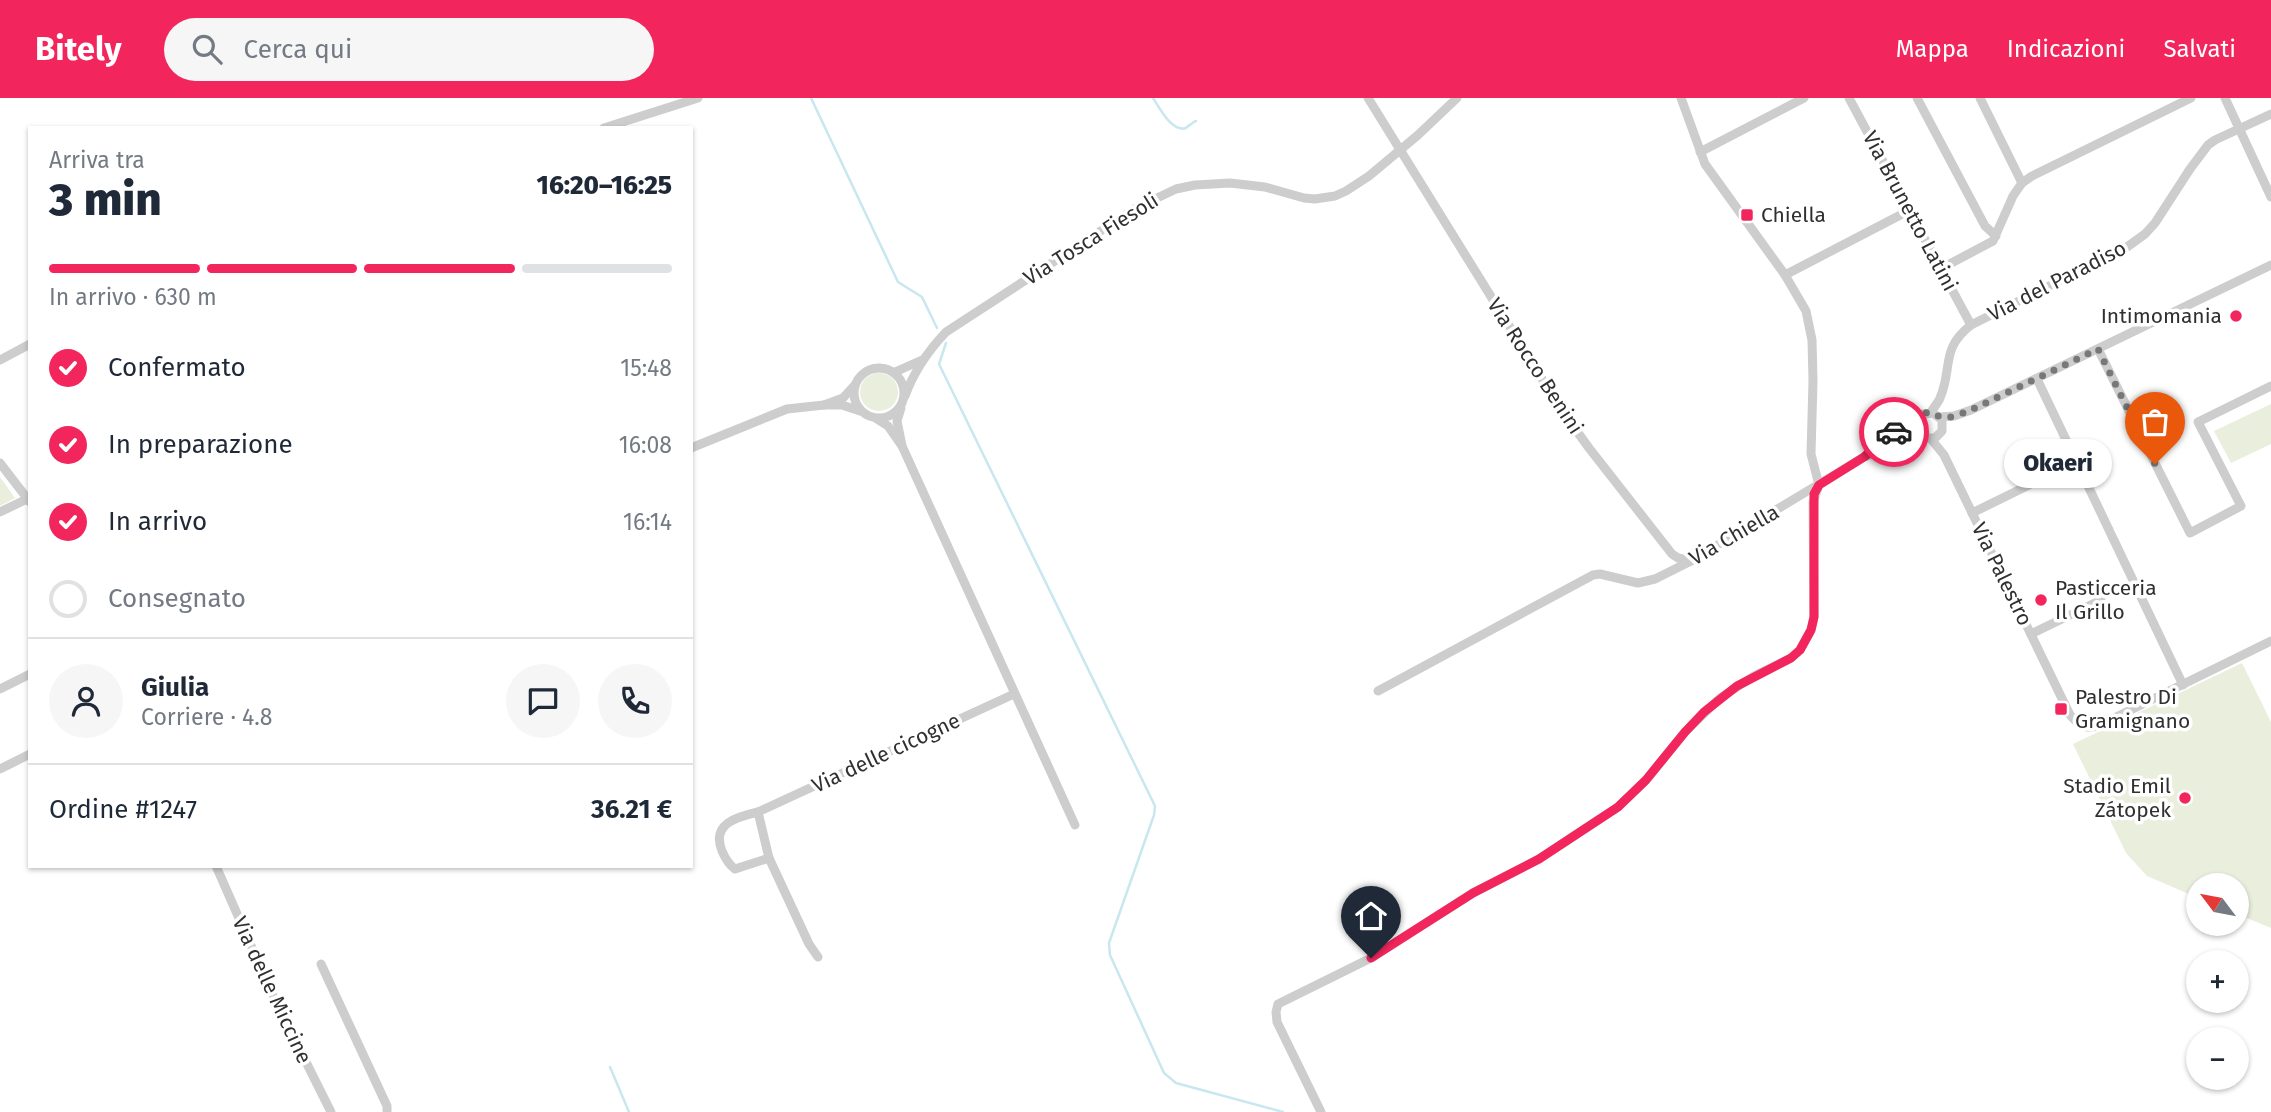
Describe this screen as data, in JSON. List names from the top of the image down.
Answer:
{
  "streets": {
    "street": [
      "Via Brunetto Latini",
      "Via Tosca Fiesoli",
      "Via del Paradiso",
      "Via Rocco Benini",
      "Via Chiella",
      "Via Palestro",
      "Via delle cicogne",
      "Via delle Miccine"
    ]
  },
  "crossings": [
    ["Via Brunetto Latini", "Via del Paradiso"],
    ["Via Tosca Fiesoli", "Via Rocco Benini"],
    ["Via del Paradiso", "Via Palestro"],
    ["Via Rocco Benini", "Via Chiella"]
  ],
  "places": {
    "transit": ["Chiella", "Palestro Di Gramignano"],
    "other": [
      "Intimomania",
      "Okaeri",
      "Pasticceria Il Grillo",
      "Stadio Emil Zátopek"
    ]
  },
  "north": "top left",
  "page": {
    "header": "Bitely",
    "search": "Cerca qui",
    "nav": ["Mappa", "Indicazioni", "Salvati"],
    "heading": ["3 min", "Arriva tra", "16:20–16:25"],
    "panel": [
      "Giulia",
      "Corriere · 4.8",
      "Ordine #1247",
      "36.21 €"
    ],
    "bar": "In arrivo · 630 m",
    "list": [
      ["Confermato", "15:48"],
      ["In preparazione", "16:08"],
      ["In arrivo", "16:14"],
      "Consegnato"
    ],
    "bubble": "Okaeri",
    "map_buttons": ["+", "−"]
  }
}
